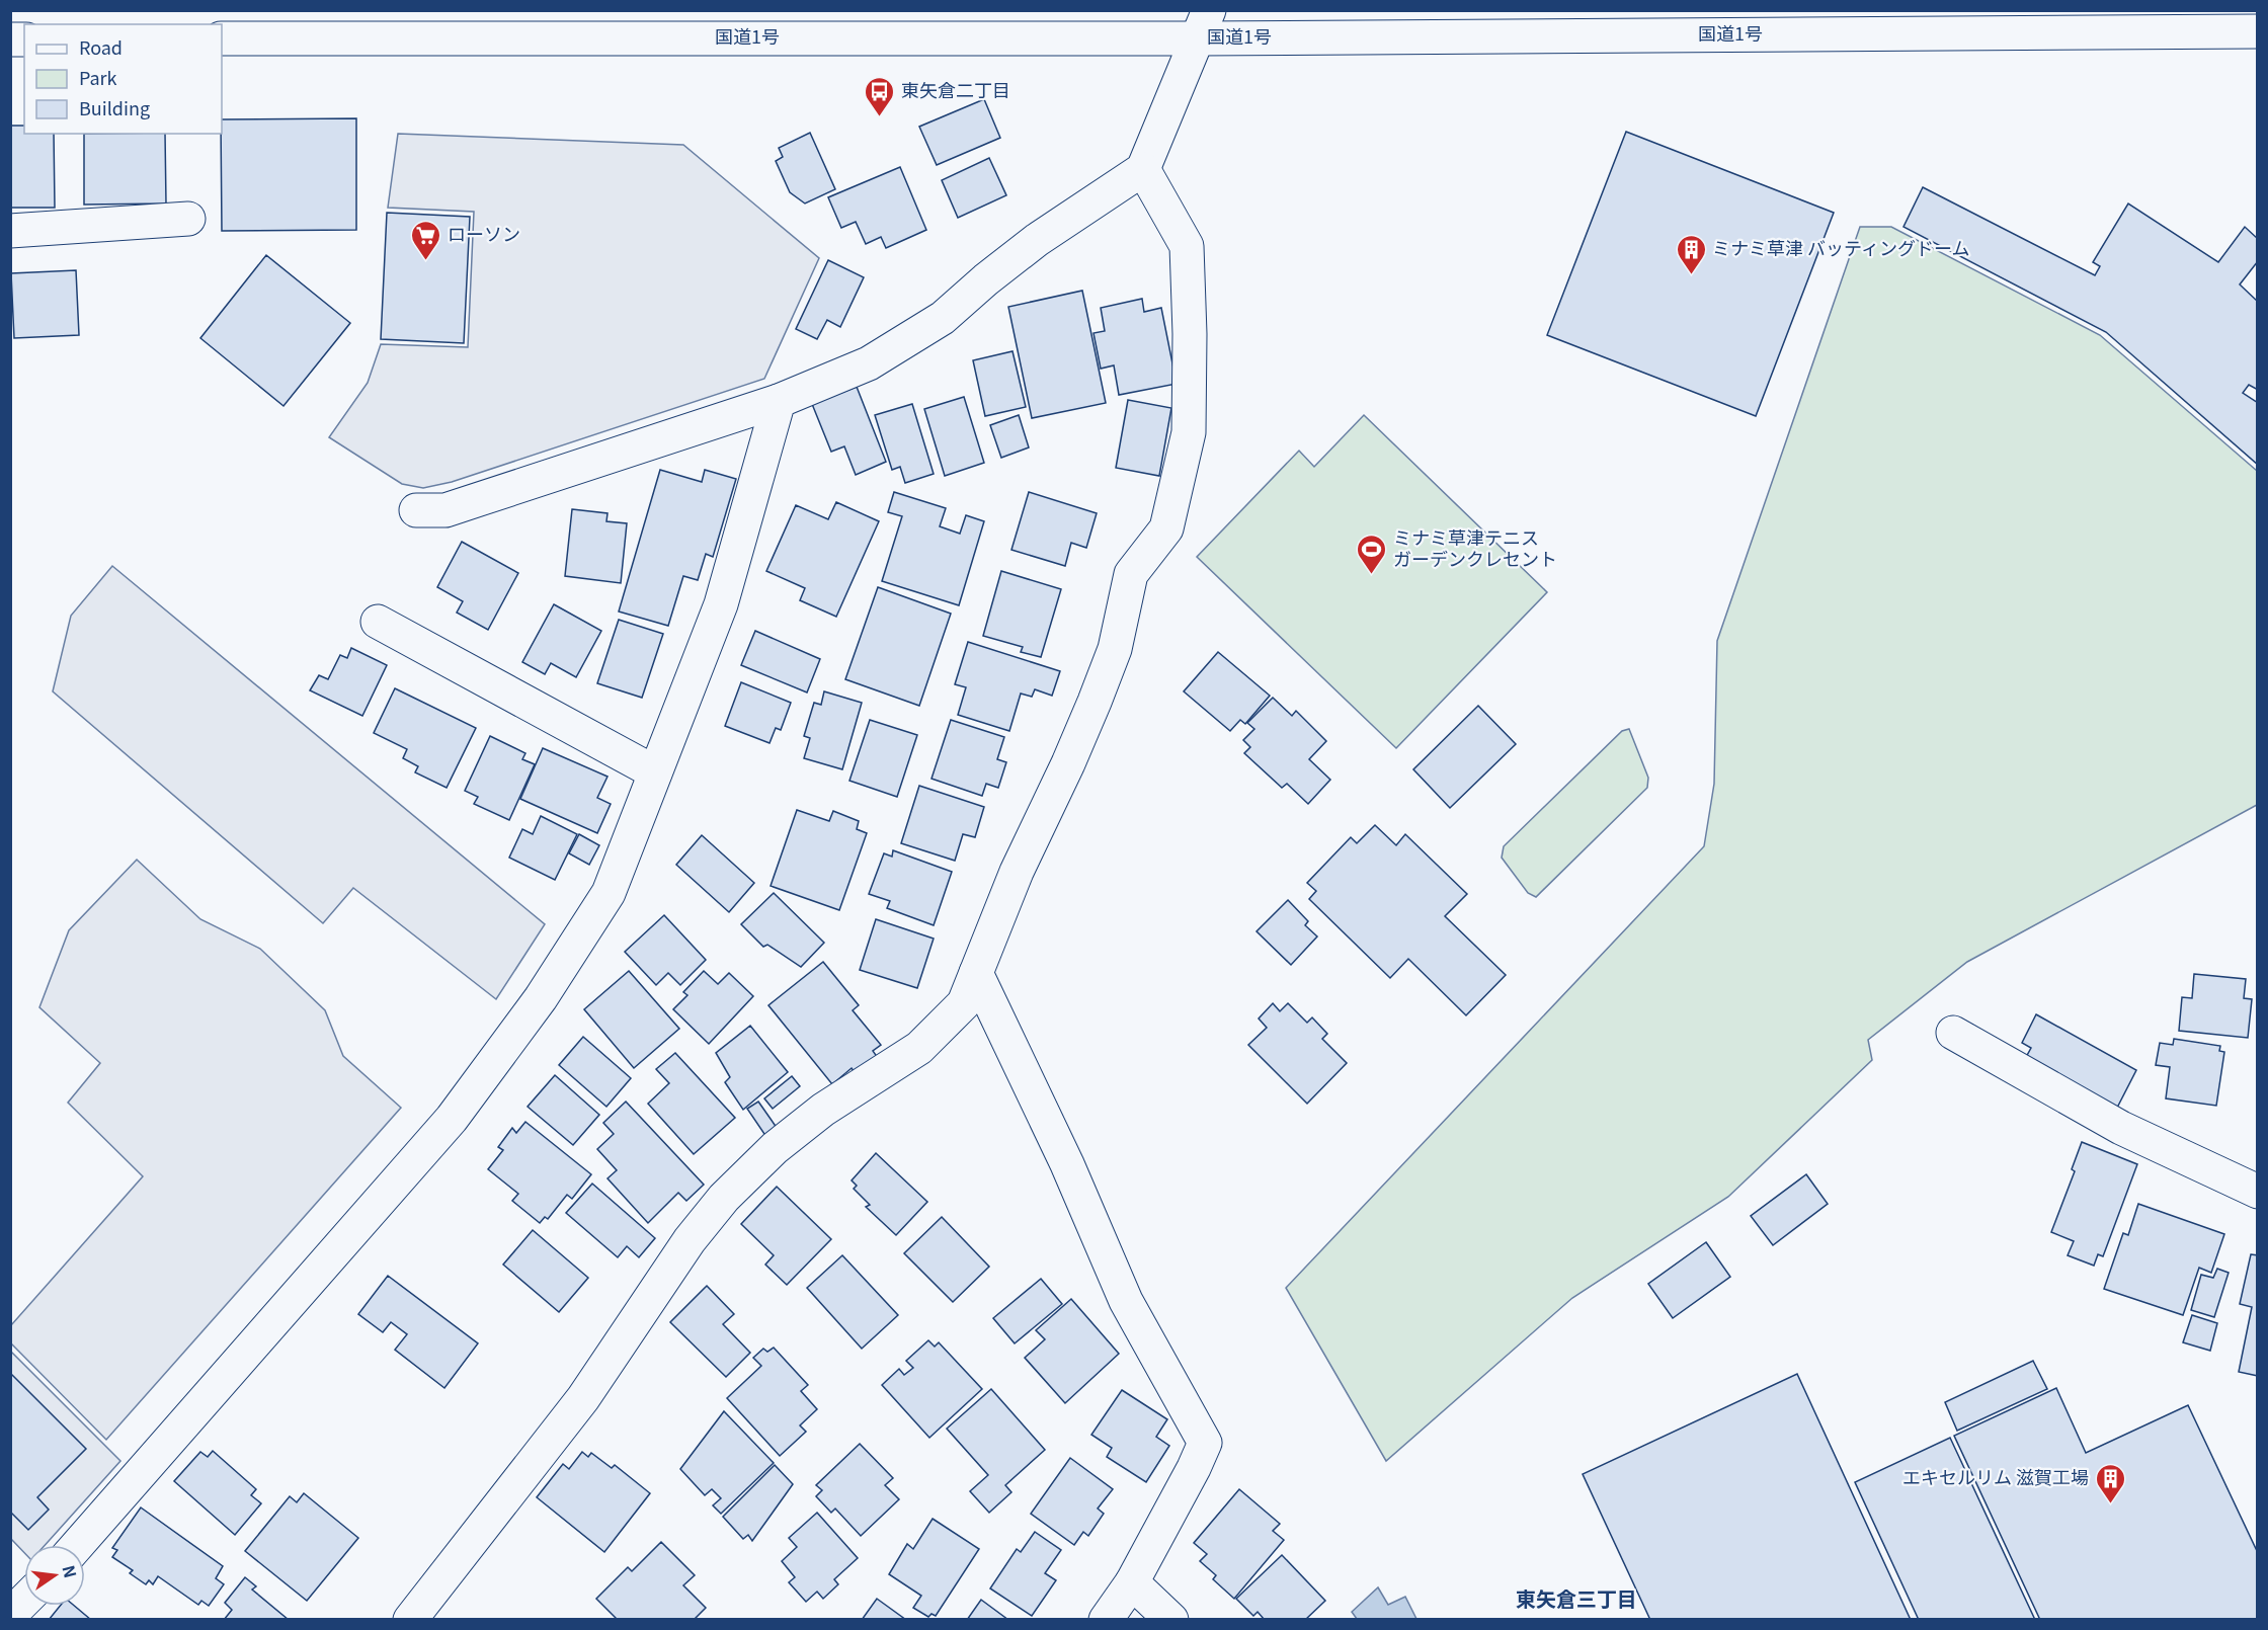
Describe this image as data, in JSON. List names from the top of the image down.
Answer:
{
  "streets": {
    "main road": ["国道1号"]
  },
  "districts": ["東矢倉三丁目"],
  "places": {
    "bus stop": ["東矢倉二丁目"],
    "supermarket": ["ローソン"],
    "building": ["ミナミ草津 バッティングドーム", "エキセルリム 滋賀工場"],
    "sports": ["ミナミ草津テニス ガーデンクレセント"]
  },
  "legend": ["Road", "Park", "Building"],
  "north": "right"
}
